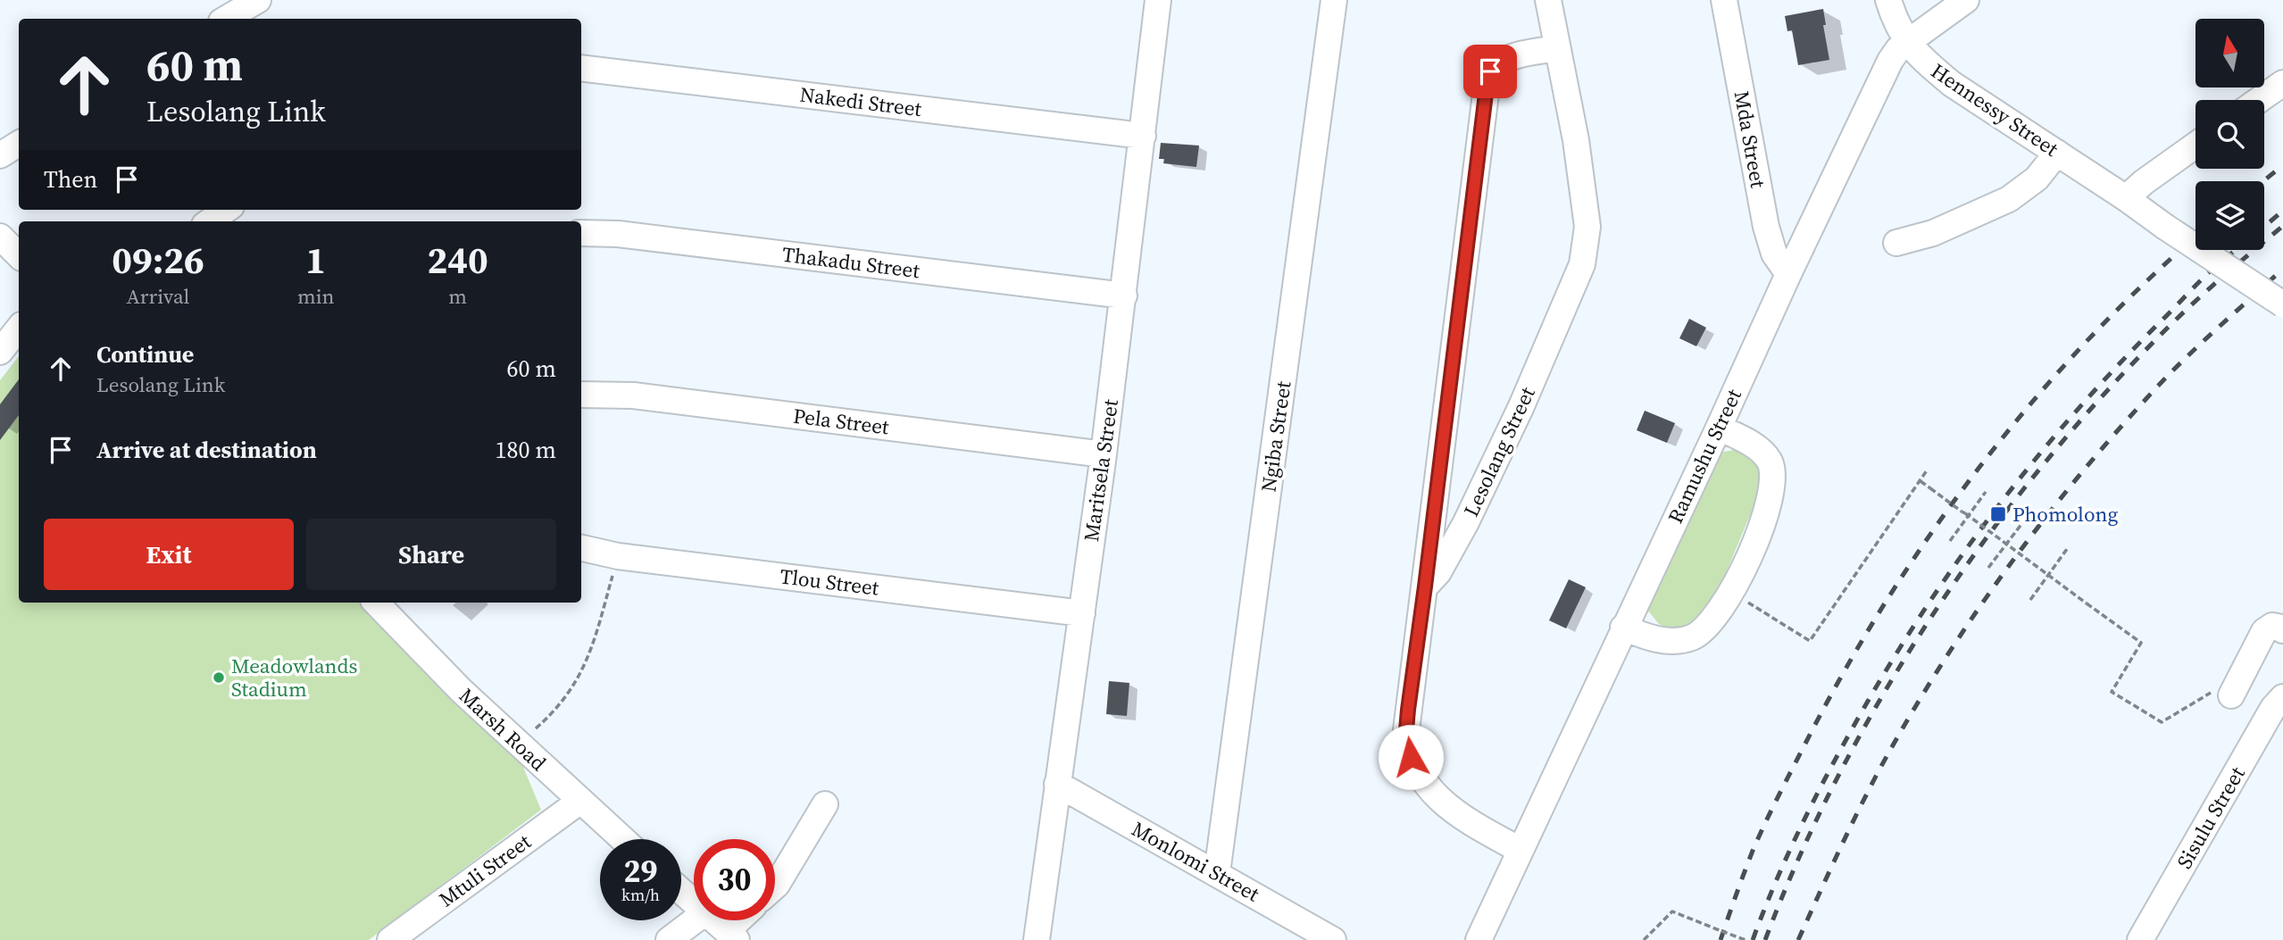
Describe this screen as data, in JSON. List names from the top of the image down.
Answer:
{
  "streets": {
    "street": [
      "Nakedi Street",
      "Hennessy Street",
      "Mda Street",
      "Thakadu Street",
      "Pela Street",
      "Ngiba Street",
      "Lesolang Street",
      "Ramushu Street",
      "Maritsela Street",
      "Tlou Street",
      "Marsh Road",
      "Sisulu Street",
      "Monlomi Street",
      "Mtuli Street"
    ]
  },
  "crossings": [
    ["Nakedi Street", "Maritsela Street"],
    ["Hennessy Street", "Ramushu Street"],
    ["Mda Street", "Ramushu Street"],
    ["Thakadu Street", "Maritsela Street"],
    ["Pela Street", "Maritsela Street"],
    ["Ngiba Street", "Monlomi Street"],
    ["Maritsela Street", "Tlou Street"],
    ["Maritsela Street", "Monlomi Street"],
    ["Marsh Road", "Mtuli Street"]
  ],
  "places": {
    "transit": ["Phomolong"],
    "other": ["Meadowlands Stadium"]
  },
  "north": "top",
  "page": {
    "turn": ["60 m", "Lesolang Link"],
    "then": "Then",
    "eta": [
      "09:26",
      "Arrival",
      "1",
      "min",
      "240",
      "m"
    ],
    "list": [
      {
        "name": "Continue",
        "note": "Lesolang Link",
        "value": "60 m"
      },
      {
        "name": "Arrive at destination",
        "value": "180 m"
      }
    ],
    "buttons": ["Exit", "Share"],
    "speed": "29 km/h",
    "limit": "30"
  }
}
